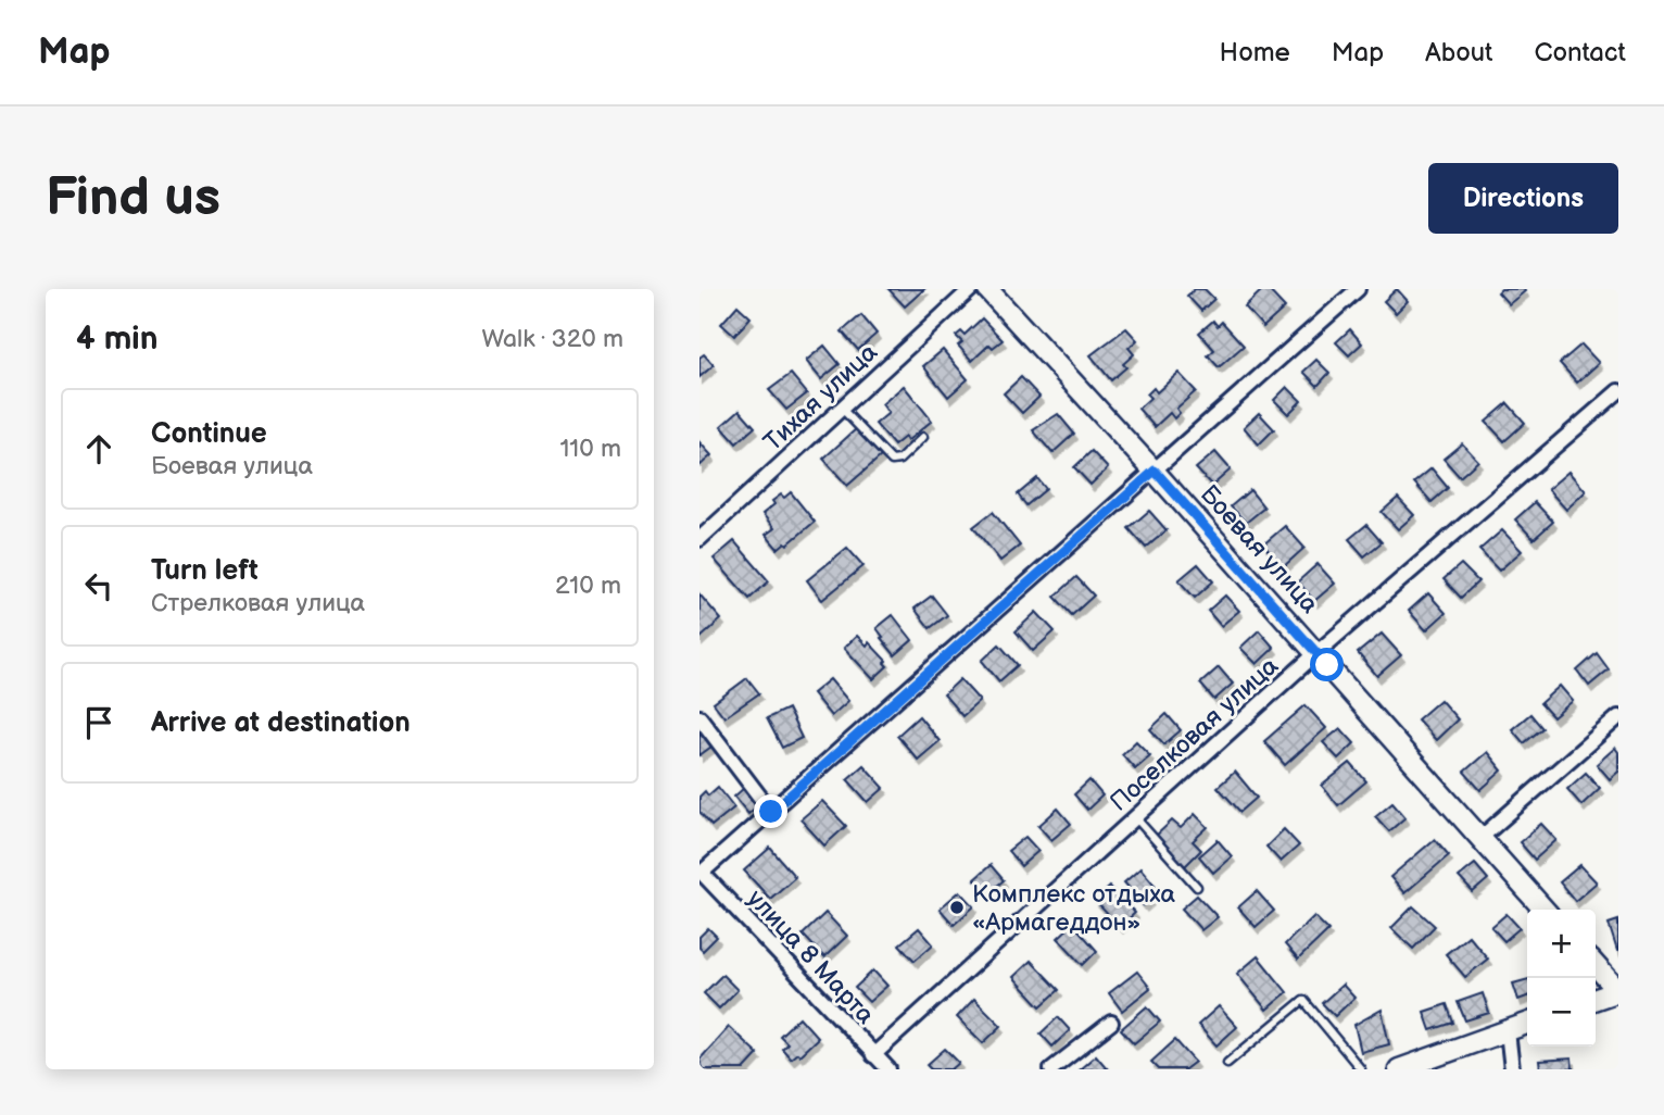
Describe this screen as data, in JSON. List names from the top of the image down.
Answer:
{
  "streets": {
    "street": [
      "Тихая улица",
      "Боевая улица",
      "Поселковая улица",
      "улица 8 Марта"
    ]
  },
  "crossings": [
    ["Боевая улица", "Поселковая улица"],
    ["Поселковая улица", "улица 8 Марта"]
  ],
  "places": ["Комплекс отдыха «Армагеддон»"],
  "page": {
    "header": "Map",
    "nav": [
      "Home",
      "Map",
      "About",
      "Contact"
    ],
    "buttons": "Directions",
    "title": "Find us",
    "heading": ["4 min", "Walk · 320 m"],
    "list": [
      ["Continue", "Боевая улица", "110 m"],
      ["Turn left", "Стрелковая улица", "210 m"],
      "Arrive at destination"
    ],
    "map_buttons": ["+", "−"]
  }
}
